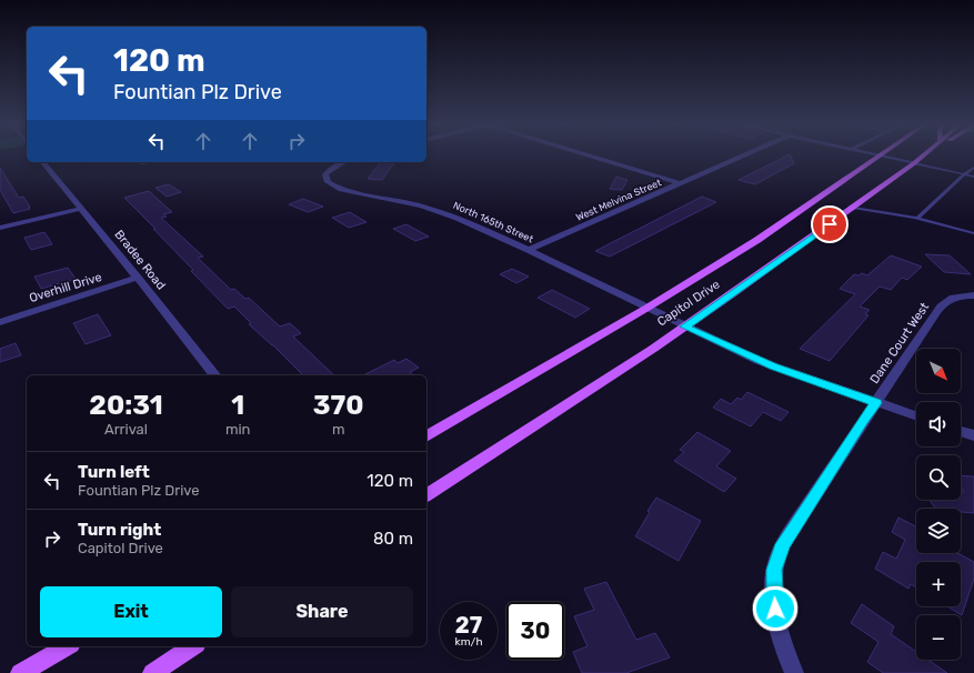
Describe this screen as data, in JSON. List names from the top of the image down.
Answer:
{
  "streets": {
    "main road": ["Capitol Drive"],
    "street": [
      "West Melvina Street",
      "North 165th Street",
      "Bradee Road",
      "Overhill Drive",
      "Dane Court West"
    ]
  },
  "crossings": [
    ["West Melvina Street", "North 165th Street"],
    ["North 165th Street", "Capitol Drive"],
    ["North 165th Street", "Dane Court West"],
    ["Bradee Road", "Overhill Drive"]
  ],
  "north": "bottom right",
  "page": {
    "turn": ["120 m", "Fountian Plz Drive"],
    "map_buttons": ["+", "−"],
    "eta": [
      "20:31",
      "Arrival",
      "1",
      "min",
      "370",
      "m"
    ],
    "list": [
      {
        "name": "Turn left",
        "note": "Fountian Plz Drive",
        "value": "120 m"
      },
      {
        "name": "Turn right",
        "note": "Capitol Drive",
        "value": "80 m"
      }
    ],
    "buttons": ["Exit", "Share"],
    "speed": "27 km/h",
    "limit": "30"
  }
}
